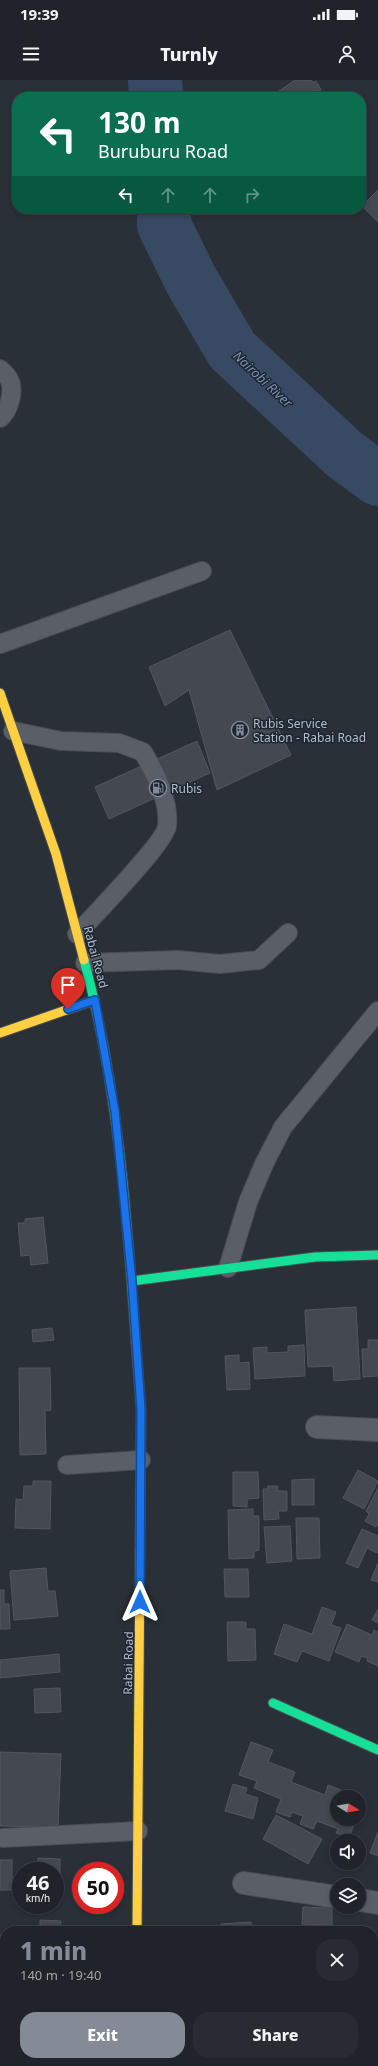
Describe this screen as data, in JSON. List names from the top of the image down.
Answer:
{
  "streets": {
    "main road": ["Rabai Road"]
  },
  "water": ["Nairobi River"],
  "places": {
    "building": ["Rubis Service Station - Rabai Road"],
    "fuel station": ["Rubis"]
  },
  "north": "right",
  "page": {
    "status": "19:39",
    "header": "Turnly",
    "turn": ["130 m", "Buruburu Road"],
    "speed": "46 km/h",
    "limit": "50",
    "heading": ["1 min", "140 m · 19:40"],
    "buttons": ["Exit", "Share"]
  }
}
